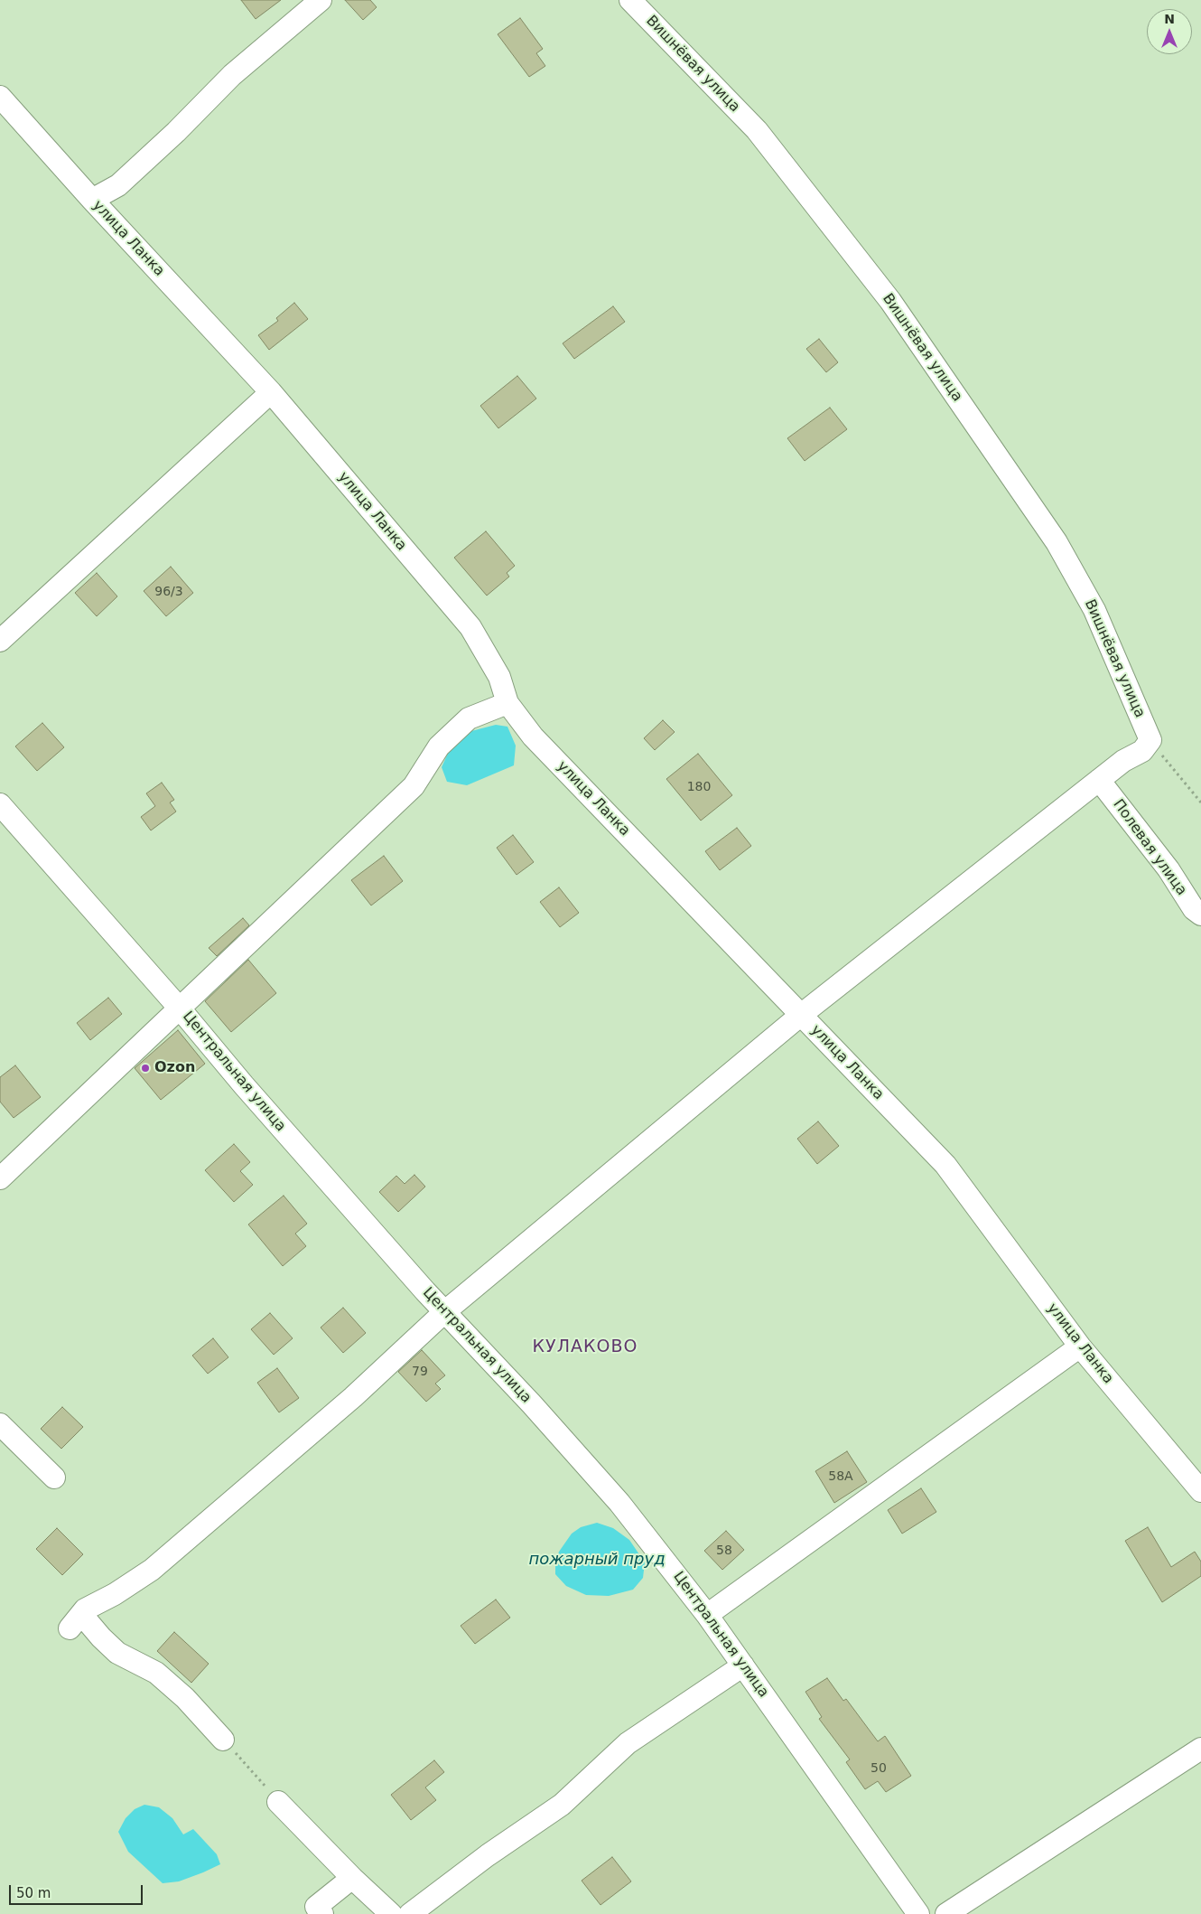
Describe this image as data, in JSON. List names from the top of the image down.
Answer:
{
  "streets": {
    "street": [
      "Вишнёвая улица",
      "улица Ланка",
      "Полевая улица",
      "Центральная улица"
    ]
  },
  "districts": ["КУЛАКОВО"],
  "water": ["пожарный пруд"],
  "places": ["Ozon"],
  "house_numbers": [
    "96/3",
    "180",
    "79",
    "58А",
    "58",
    "50"
  ],
  "scale_bar": "50 m",
  "north": "top"
}
